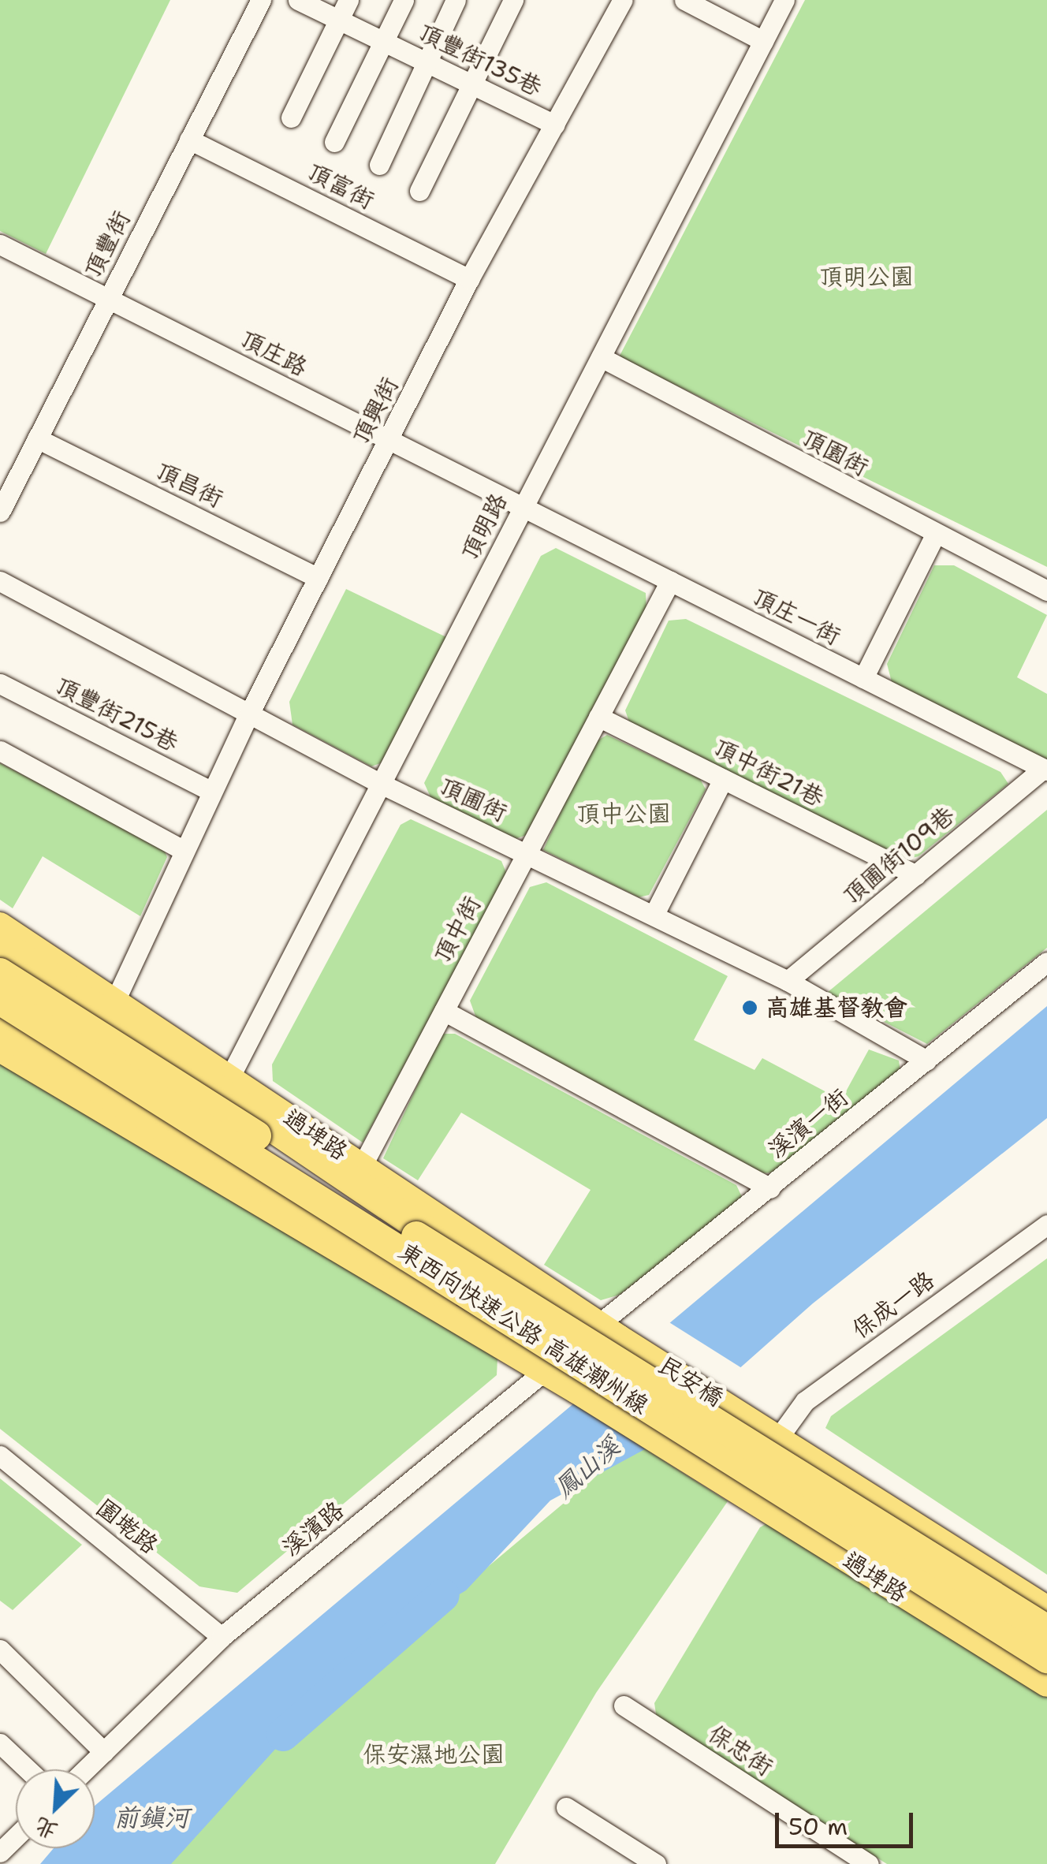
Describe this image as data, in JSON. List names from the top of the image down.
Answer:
{
  "streets": {
    "highway": ["東西向快速公路 高雄潮州線"],
    "main road": ["過埤路", "民安橋"],
    "street": [
      "頂豐街135巷",
      "頂富街",
      "頂豐街",
      "頂庄路",
      "頂興街",
      "頂園街",
      "頂昌街",
      "頂明路",
      "頂庄一街",
      "頂豐街215巷",
      "頂中街21巷",
      "頂圃街",
      "頂圃街109巷",
      "頂中街",
      "溪濱一街",
      "保成一路",
      "園墘路",
      "溪濱路",
      "保忠街"
    ]
  },
  "crossings": [
    ["頂豐街135巷", "頂興街"],
    ["頂富街", "頂豐街"],
    ["頂富街", "頂興街"],
    ["頂豐街", "頂庄路"],
    ["頂豐街", "頂昌街"],
    ["頂庄路", "頂興街"],
    ["頂庄路", "頂明路"],
    ["頂庄路", "頂庄一街"],
    ["頂興街", "頂昌街"],
    ["頂興街", "頂豐街215巷"],
    ["頂興街", "頂圃街"],
    ["頂興街", "過埤路"],
    ["頂園街", "頂明路"],
    ["頂明路", "頂庄一街"],
    ["頂明路", "頂圃街"],
    ["頂明路", "過埤路"],
    ["頂庄一街", "頂圃街109巷"],
    ["頂庄一街", "頂中街"],
    ["頂中街21巷", "頂圃街109巷"],
    ["頂中街21巷", "頂中街"],
    ["頂圃街", "頂圃街109巷"],
    ["頂圃街", "頂中街"],
    ["頂圃街", "溪濱一街"],
    ["頂中街", "過埤路"],
    ["溪濱一街", "過埤路"],
    ["溪濱一街", "溪濱路"],
    ["過埤路", "民安橋"],
    ["過埤路", "溪濱路"],
    ["保成一路", "民安橋"],
    ["園墘路", "溪濱路"]
  ],
  "water": ["鳳山溪", "前鎮河"],
  "parks": ["頂明公園", "頂中公園", "保安濕地公園"],
  "places": ["高雄基督教會"],
  "scale_bar": "50 m",
  "north": "bottom left"
}
